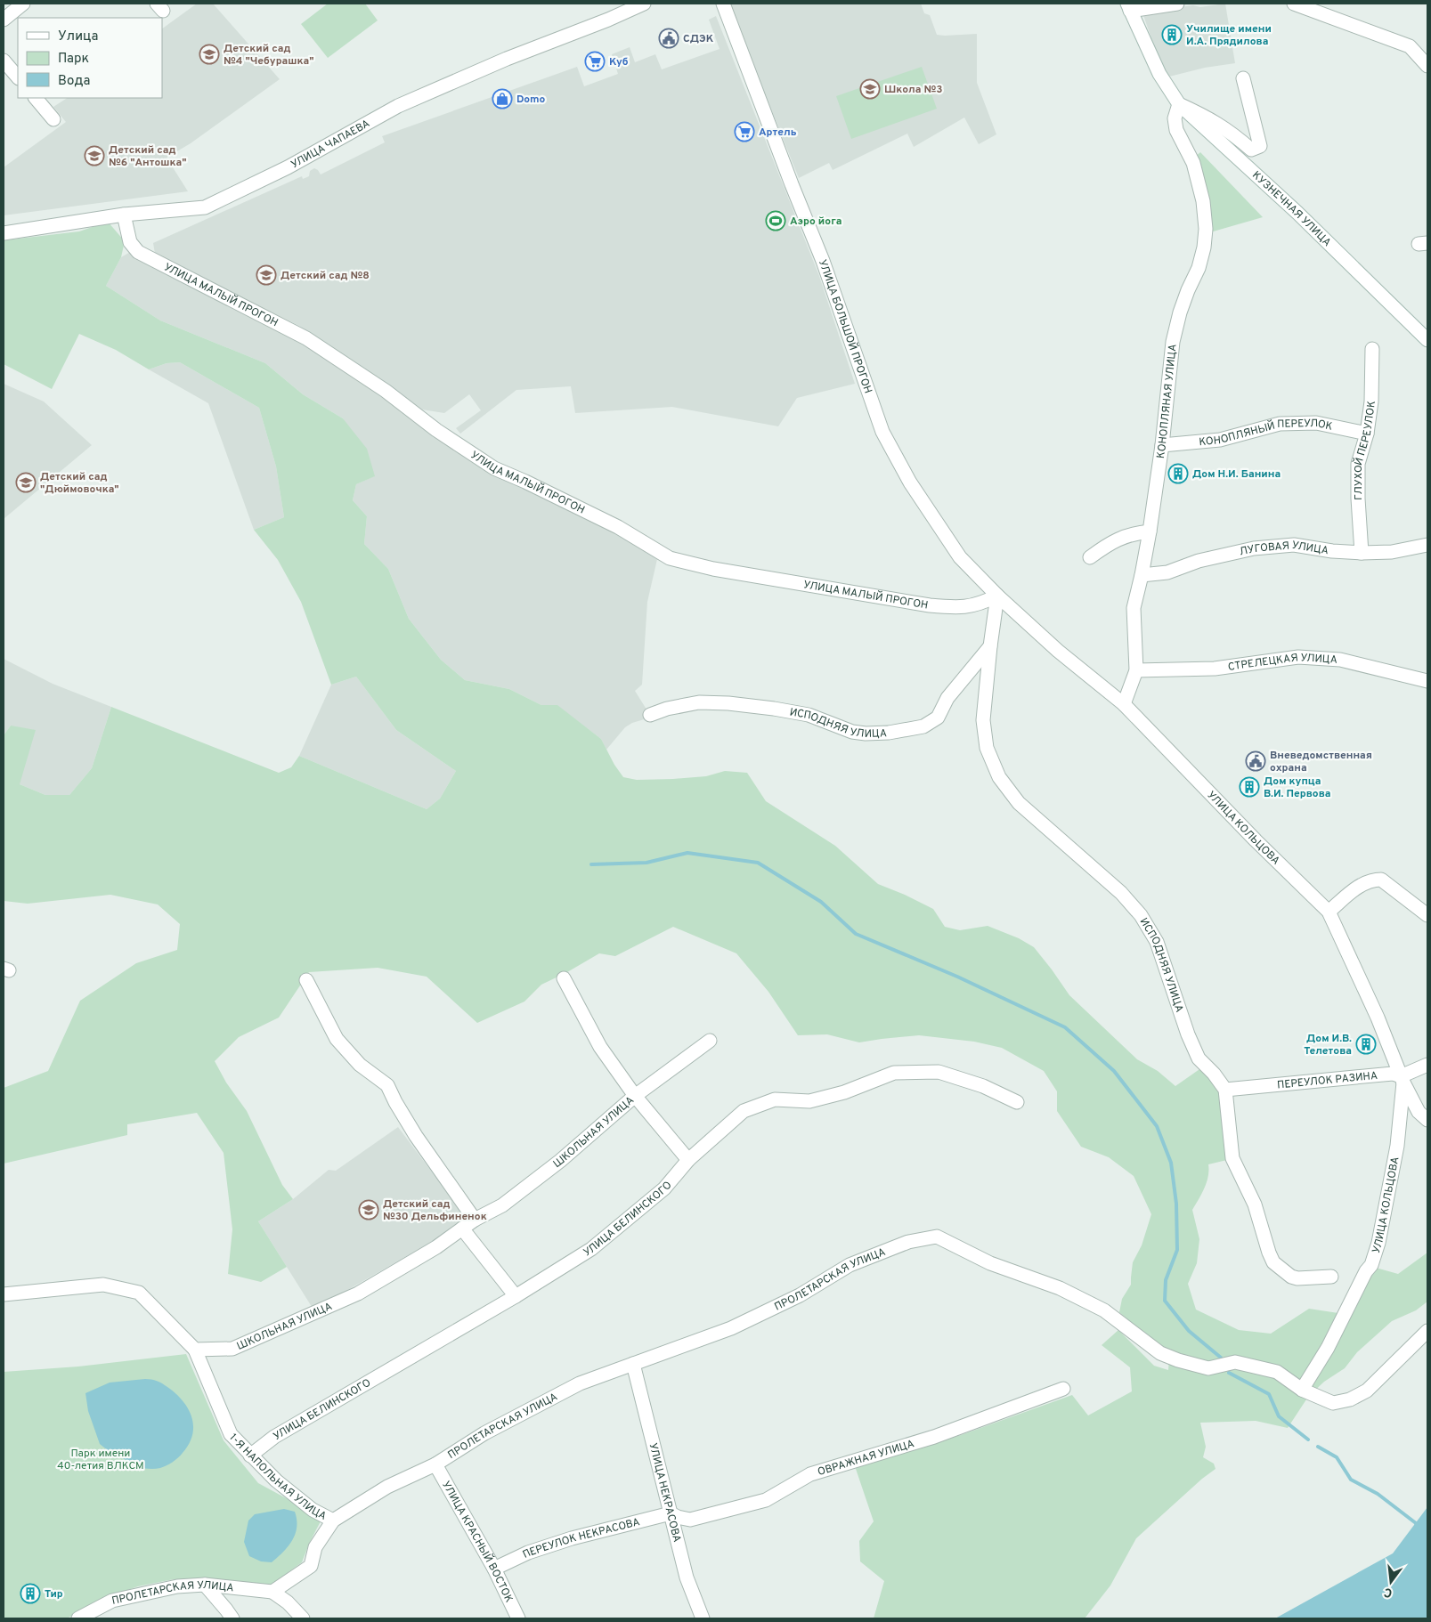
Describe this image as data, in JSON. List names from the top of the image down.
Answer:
{
  "streets": {
    "street": [
      "УЛИЦА ЧАПАЕВА",
      "КУЗНЕЧНАЯ УЛИЦА",
      "УЛИЦА МАЛЫЙ ПРОГОН",
      "УЛИЦА БОЛЬШОЙ ПРОГОН",
      "КОНОПЛЯНАЯ УЛИЦА",
      "КОНОПЛЯНЫЙ ПЕРЕУЛОК",
      "ГЛУХОЙ ПЕРЕУЛОК",
      "ЛУГОВАЯ УЛИЦА",
      "СТРЕЛЕЦКАЯ УЛИЦА",
      "ИСПОДНЯЯ УЛИЦА",
      "УЛИЦА КОЛЬЦОВА",
      "ПЕРЕУЛОК РАЗИНА",
      "ШКОЛЬНАЯ УЛИЦА",
      "УЛИЦА БЕЛИНСКОГО",
      "ПРОЛЕТАРСКАЯ УЛИЦА",
      "ОВРАЖНАЯ УЛИЦА",
      "1-Я НАПОЛЬНАЯ УЛИЦА",
      "УЛИЦА НЕКРАСОВА",
      "ПЕРЕУЛОК НЕКРАСОВА",
      "УЛИЦА КРАСНЫЙ ВОСТОК"
    ]
  },
  "crossings": [
    ["УЛИЦА ЧАПАЕВА", "УЛИЦА МАЛЫЙ ПРОГОН"],
    ["КУЗНЕЧНАЯ УЛИЦА", "КОНОПЛЯНАЯ УЛИЦА"],
    ["УЛИЦА МАЛЫЙ ПРОГОН", "УЛИЦА БОЛЬШОЙ ПРОГОН"],
    ["УЛИЦА МАЛЫЙ ПРОГОН", "ИСПОДНЯЯ УЛИЦА"],
    ["УЛИЦА БОЛЬШОЙ ПРОГОН", "ИСПОДНЯЯ УЛИЦА"],
    ["УЛИЦА БОЛЬШОЙ ПРОГОН", "УЛИЦА КОЛЬЦОВА"],
    ["КОНОПЛЯНАЯ УЛИЦА", "КОНОПЛЯНЫЙ ПЕРЕУЛОК"],
    ["КОНОПЛЯНАЯ УЛИЦА", "ЛУГОВАЯ УЛИЦА"],
    ["КОНОПЛЯНАЯ УЛИЦА", "СТРЕЛЕЦКАЯ УЛИЦА"],
    ["КОНОПЛЯНАЯ УЛИЦА", "УЛИЦА КОЛЬЦОВА"],
    ["КОНОПЛЯНЫЙ ПЕРЕУЛОК", "ГЛУХОЙ ПЕРЕУЛОК"],
    ["ГЛУХОЙ ПЕРЕУЛОК", "ЛУГОВАЯ УЛИЦА"],
    ["ИСПОДНЯЯ УЛИЦА", "ПЕРЕУЛОК РАЗИНА"],
    ["УЛИЦА КОЛЬЦОВА", "ПЕРЕУЛОК РАЗИНА"],
    ["УЛИЦА КОЛЬЦОВА", "ПРОЛЕТАРСКАЯ УЛИЦА"],
    ["ШКОЛЬНАЯ УЛИЦА", "1-Я НАПОЛЬНАЯ УЛИЦА"],
    ["УЛИЦА БЕЛИНСКОГО", "1-Я НАПОЛЬНАЯ УЛИЦА"],
    ["ПРОЛЕТАРСКАЯ УЛИЦА", "1-Я НАПОЛЬНАЯ УЛИЦА"],
    ["ПРОЛЕТАРСКАЯ УЛИЦА", "УЛИЦА НЕКРАСОВА"],
    ["ПРОЛЕТАРСКАЯ УЛИЦА", "УЛИЦА КРАСНЫЙ ВОСТОК"],
    ["ОВРАЖНАЯ УЛИЦА", "УЛИЦА НЕКРАСОВА"],
    ["ОВРАЖНАЯ УЛИЦА", "ПЕРЕУЛОК НЕКРАСОВА"],
    ["УЛИЦА НЕКРАСОВА", "ПЕРЕУЛОК НЕКРАСОВА"],
    ["ПЕРЕУЛОК НЕКРАСОВА", "УЛИЦА КРАСНЫЙ ВОСТОК"]
  ],
  "parks": ["Парк имени 40-летия ВЛКСМ"],
  "places": {
    "building": [
      "Училище имени И.А. Прядилова",
      "Дом Н.И. Банина",
      "Дом купца В.И. Первова",
      "Дом И.В. Телетова",
      "Тир"
    ],
    "public building": ["СДЭК", "Вневедомственная охрана"],
    "school or university": [
      "Детский сад №4 \"Чебурашка\"",
      "Школа №3",
      "Детский сад №6 \"Антошка\"",
      "Детский сад №8",
      "Детский сад \"Дюймовочка\"",
      "Детский сад №30 Дельфиненок"
    ],
    "supermarket": ["Куб", "Артель"],
    "shop": ["Domo"],
    "sports": ["Аэро йога"]
  },
  "legend": ["Улица", "Парк", "Вода"],
  "north": "bottom"
}
